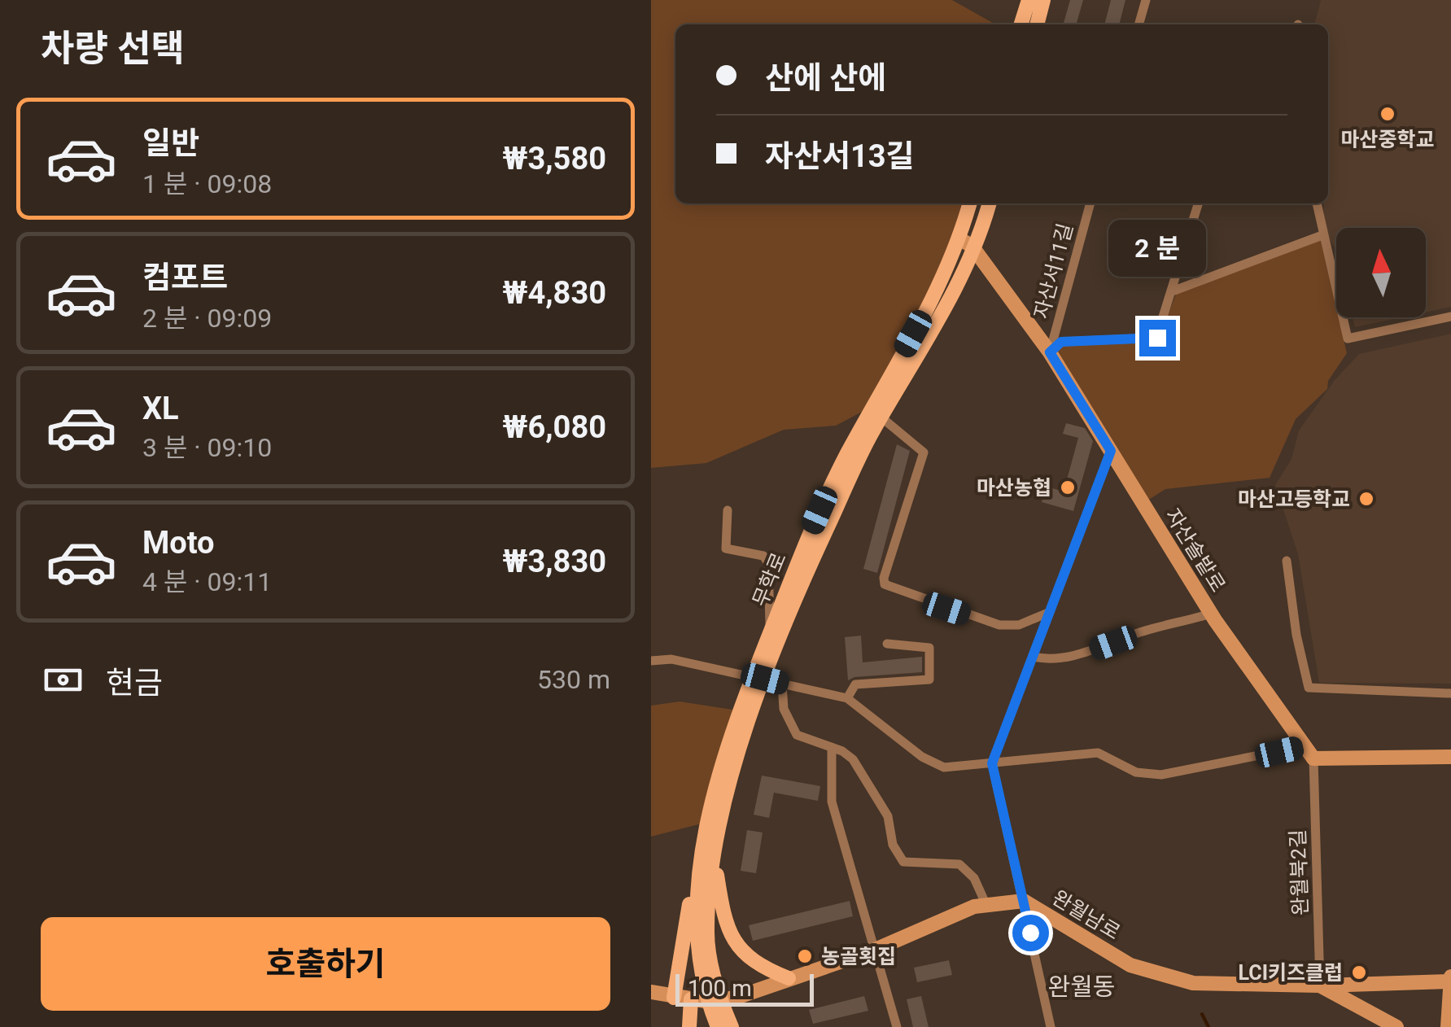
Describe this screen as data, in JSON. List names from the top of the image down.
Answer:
{
  "streets": {
    "main road": ["자산솔밭로", "무학로", "완월남로"],
    "street": ["자산서11길", "완월북2길"]
  },
  "crossings": [
    ["자산서11길", "자산솔밭로"],
    ["자산솔밭로", "무학로"],
    ["자산솔밭로", "완월북2길"],
    ["무학로", "완월남로"],
    ["완월북2길", "완월남로"]
  ],
  "districts": ["완월동"],
  "places": [
    "마산중학교",
    "마산농협",
    "마산고등학교",
    "농골횟집",
    "LCI키즈클럽"
  ],
  "scale_bar": "100 m",
  "north": "top",
  "page": {
    "heading": "차량 선택",
    "banner": ["산에 산에", "자산서13길"],
    "list": [
      {
        "name": "일반",
        "note": "1 분 · 09:08",
        "value": "₩3,580"
      },
      {
        "name": "컴포트",
        "note": "2 분 · 09:09",
        "value": "₩4,830"
      },
      {
        "name": "XL",
        "note": "3 분 · 09:10",
        "value": "₩6,080"
      },
      {
        "name": "Moto",
        "note": "4 분 · 09:11",
        "value": "₩3,830"
      }
    ],
    "bubble": "2 분",
    "pay": ["현금", "530 m"],
    "buttons": "호출하기",
    "scale": "100 m"
  }
}
